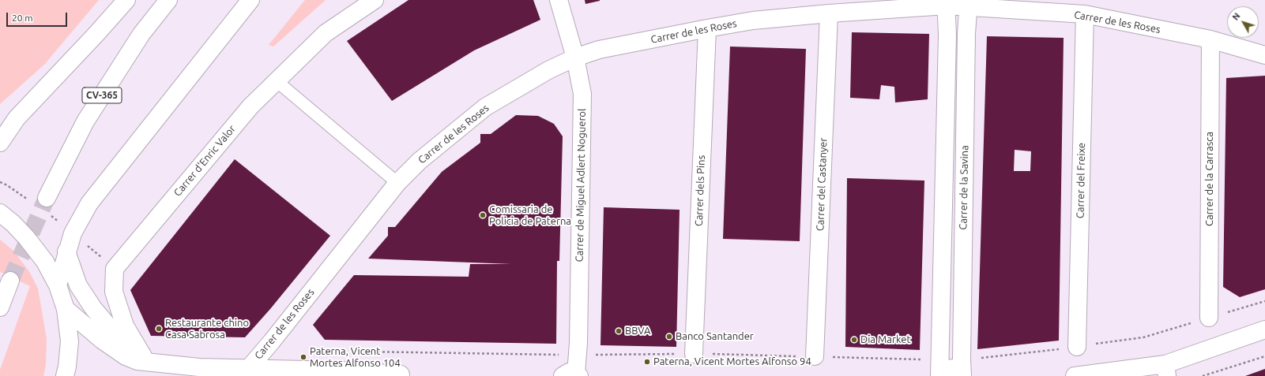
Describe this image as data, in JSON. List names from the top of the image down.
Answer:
{
  "streets": {
    "street": [
      "Carrer de les Roses",
      "CV-365",
      "Carrer d'Enric Valor",
      "Carrer de la Carrasca",
      "Carrer del Freixe",
      "Carrer del Castanyer",
      "Carrer de Miguel Adlert Noguerol",
      "Carrer de la Savina",
      "Carrer dels Pins"
    ]
  },
  "crossings": [
    ["Carrer de les Roses", "Carrer de la Carrasca"],
    ["Carrer de les Roses", "Carrer del Freixe"],
    ["Carrer de les Roses", "Carrer del Castanyer"],
    ["Carrer de les Roses", "Carrer de Miguel Adlert Noguerol"],
    ["Carrer de les Roses", "Carrer de la Savina"],
    ["Carrer de les Roses", "Carrer dels Pins"]
  ],
  "places": [
    "Comissaria de Policia de Paterna",
    "Restaurante chino Casa Sabrosa",
    "BBVA",
    "Banco Santander",
    "Dia Market",
    "Paterna, Vicent Mortes Alfonso 104",
    "Paterna, Vicent Mortes Alfonso 94"
  ],
  "scale_bar": "20 m",
  "north": "top left"
}
